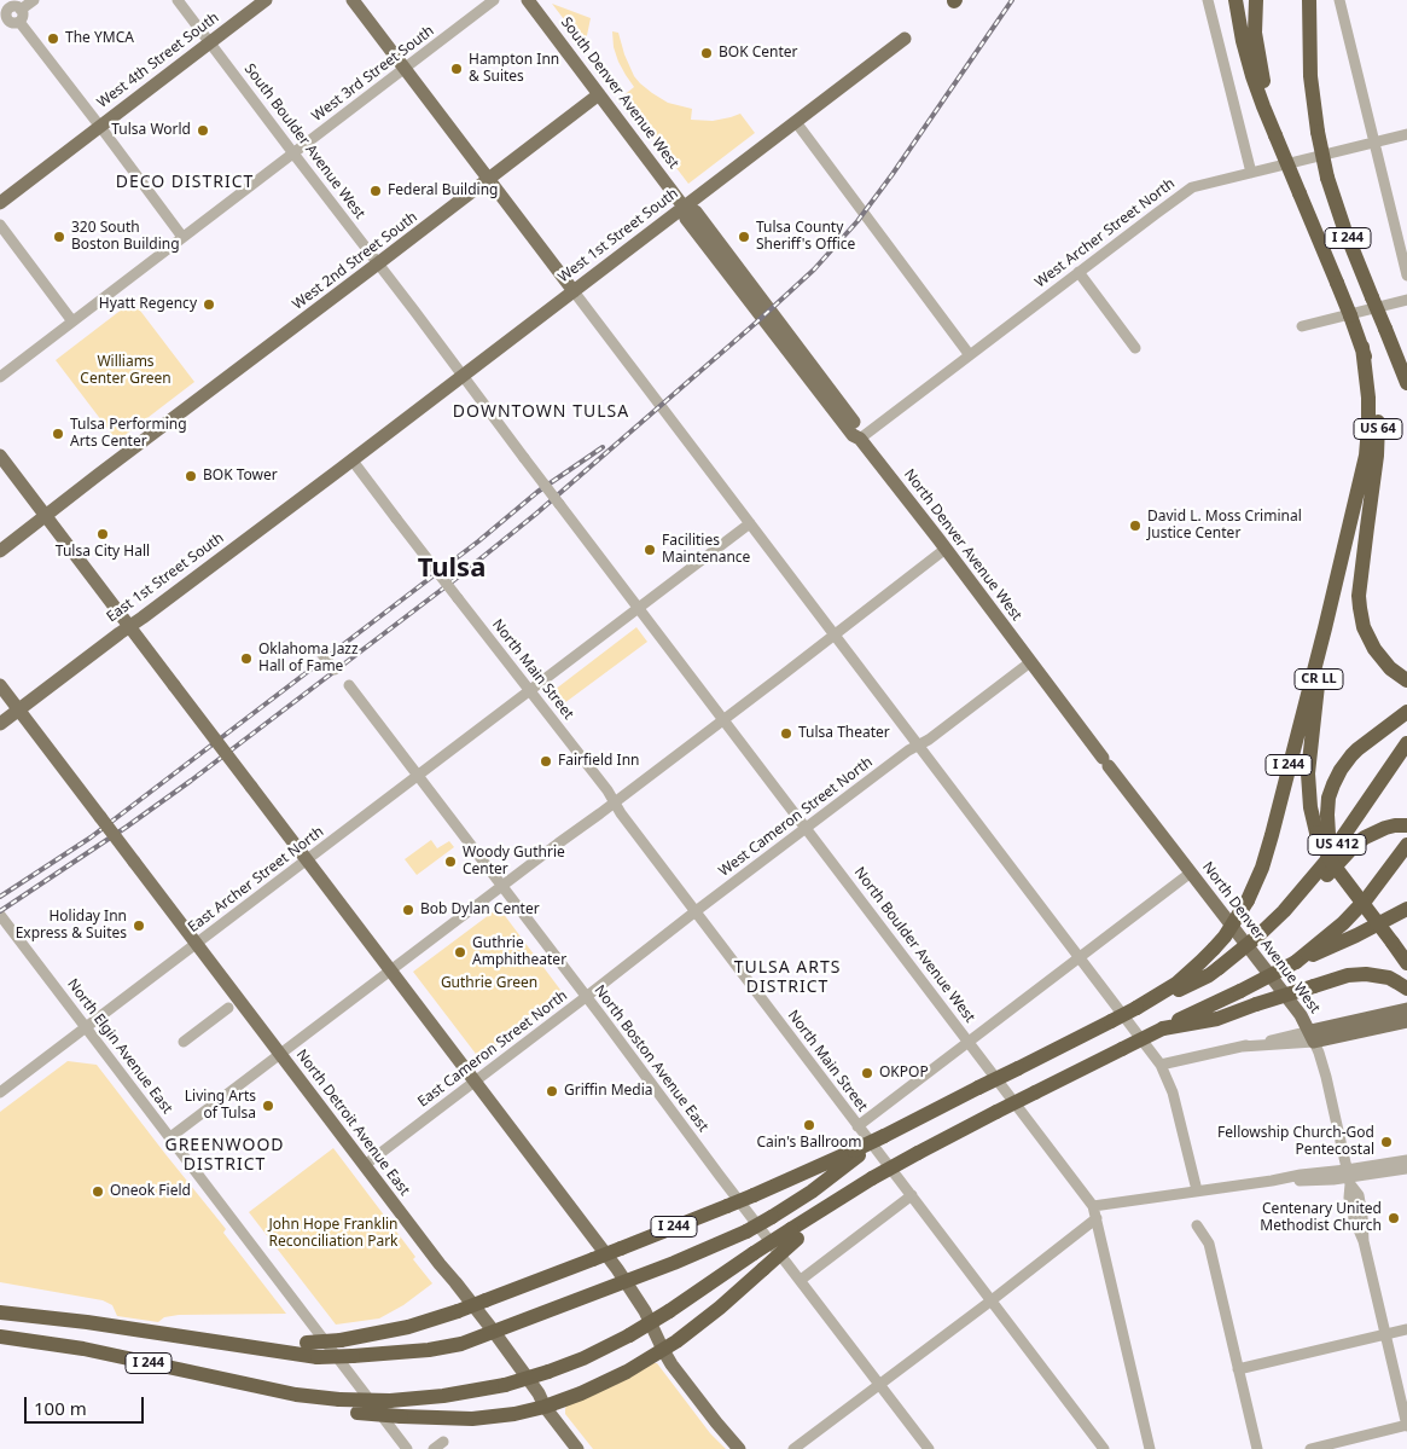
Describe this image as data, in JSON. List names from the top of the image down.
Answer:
{
  "streets": {
    "highway": [
      "I 244",
      "US 64",
      "CR LL",
      "US 412"
    ],
    "main road": [
      "West 4th Street South",
      "South Denver Avenue West",
      "West 1st Street South",
      "West 2nd Street South",
      "North Denver Avenue West",
      "East 1st Street South",
      "North Detroit Avenue East"
    ],
    "street": [
      "West 3rd Street South",
      "South Boulder Avenue West",
      "West Archer Street North",
      "North Main Street",
      "West Cameron Street North",
      "East Archer Street North",
      "North Boulder Avenue West",
      "North Elgin Avenue East",
      "East Cameron Street North",
      "North Boston Avenue East"
    ]
  },
  "crossings": [
    ["West 4th Street South", "South Boulder Avenue West"],
    ["West 3rd Street South", "South Boulder Avenue West"],
    ["South Denver Avenue West", "West 1st Street South"],
    ["South Denver Avenue West", "West 2nd Street South"],
    ["South Denver Avenue West", "North Denver Avenue West"],
    ["South Boulder Avenue West", "West 1st Street South"],
    ["South Boulder Avenue West", "West 2nd Street South"],
    ["South Boulder Avenue West", "North Boulder Avenue West"],
    ["West Archer Street North", "North Denver Avenue West"],
    ["West 1st Street South", "East 1st Street South"],
    ["West 1st Street South", "North Main Street"],
    ["I 244", "US 64"],
    ["I 244", "CR LL"],
    ["I 244", "US 412"],
    ["North Denver Avenue West", "West Cameron Street North"],
    ["East 1st Street South", "North Main Street"],
    ["East 1st Street South", "North Detroit Avenue East"],
    ["North Main Street", "West Cameron Street North"],
    ["North Main Street", "East Archer Street North"],
    ["North Main Street", "East Cameron Street North"],
    ["West Cameron Street North", "North Boulder Avenue West"],
    ["West Cameron Street North", "East Cameron Street North"],
    ["East Archer Street North", "North Elgin Avenue East"],
    ["East Archer Street North", "North Boston Avenue East"],
    ["East Archer Street North", "North Detroit Avenue East"],
    ["East Cameron Street North", "North Boston Avenue East"],
    ["East Cameron Street North", "North Detroit Avenue East"]
  ],
  "districts": [
    "DECO DISTRICT",
    "DOWNTOWN TULSA",
    "Tulsa",
    "TULSA ARTS DISTRICT",
    "GREENWOOD DISTRICT"
  ],
  "parks": ["Williams Center Green", "Guthrie Green", "John Hope Franklin Reconciliation Park"],
  "places": [
    "The YMCA",
    "BOK Center",
    "Hampton Inn & Suites",
    "Tulsa World",
    "Federal Building",
    "320 South Boston Building",
    "Tulsa County Sheriff's Office",
    "Hyatt Regency",
    "Tulsa Performing Arts Center",
    "BOK Tower",
    "David L. Moss Criminal Justice Center",
    "Tulsa City Hall",
    "Facilities Maintenance",
    "Oklahoma Jazz Hall of Fame",
    "Tulsa Theater",
    "Fairfield Inn",
    "Woody Guthrie Center",
    "Bob Dylan Center",
    "Holiday Inn Express & Suites",
    "Guthrie Amphitheater",
    "OKPOP",
    "Griffin Media",
    "Living Arts of Tulsa",
    "Cain's Ballroom",
    "Fellowship Church-God Pentecostal",
    "Oneok Field",
    "Centenary United Methodist Church"
  ],
  "scale_bar": "100 m"
}
